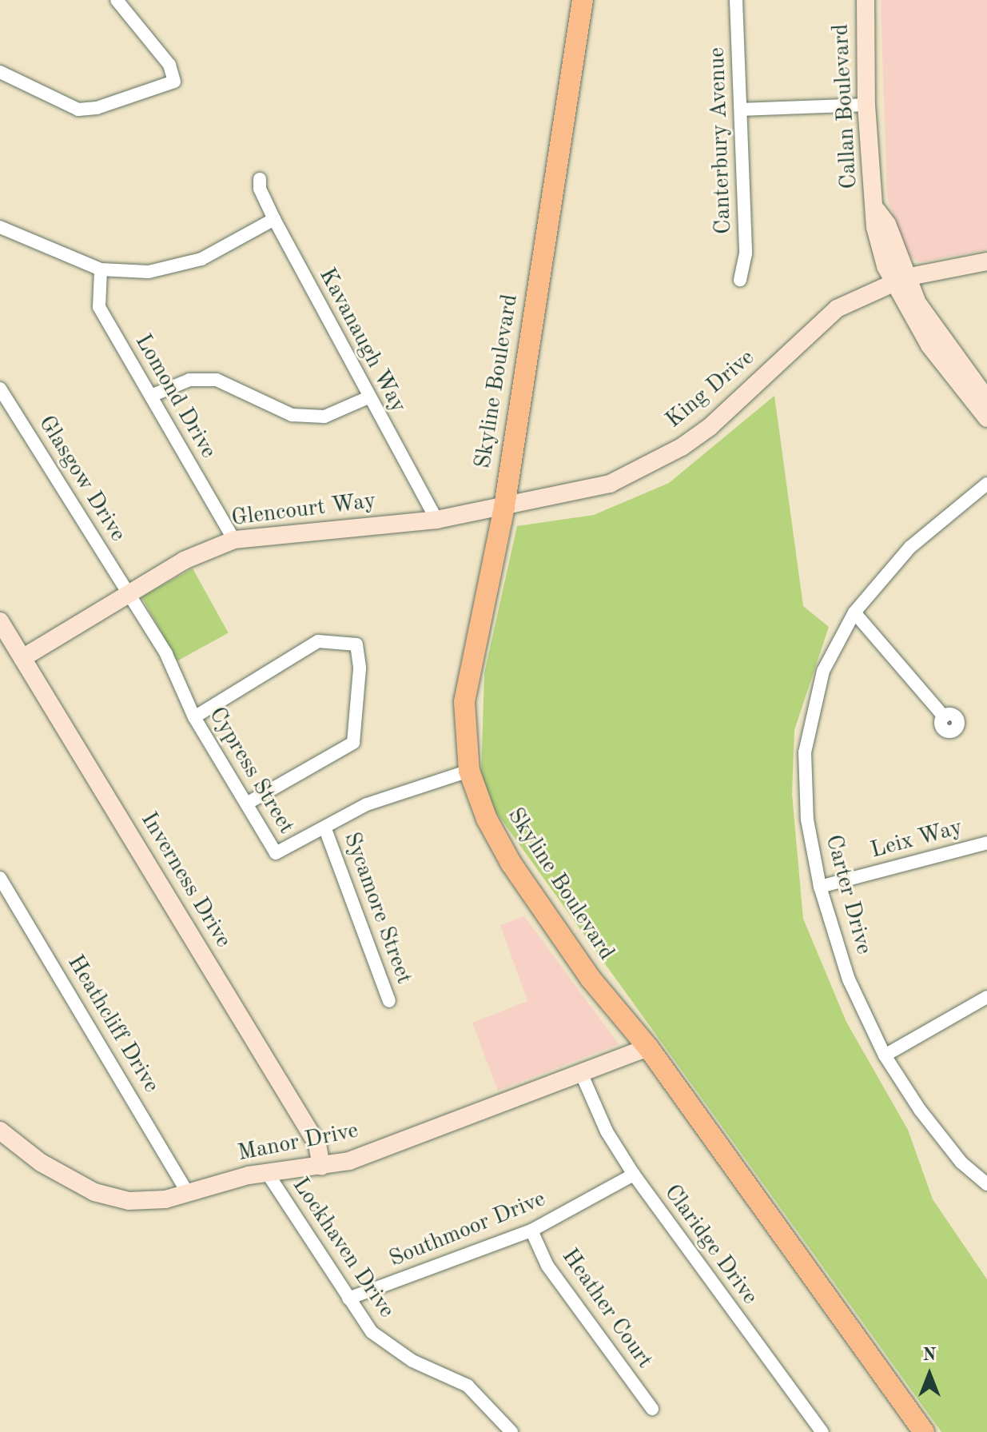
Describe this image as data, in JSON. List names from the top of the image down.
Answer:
{
  "streets": {
    "main road": ["Skyline Boulevard"],
    "street": [
      "Callan Boulevard",
      "Canterbury Avenue",
      "Kavanaugh Way",
      "King Drive",
      "Lomond Drive",
      "Glasgow Drive",
      "Glencourt Way",
      "Cypress Street",
      "Leix Way",
      "Inverness Drive",
      "Carter Drive",
      "Sycamore Street",
      "Heathcliff Drive",
      "Manor Drive",
      "Southmoor Drive",
      "Claridge Drive",
      "Lockhaven Drive",
      "Heather Court"
    ]
  },
  "crossings": [
    ["Callan Boulevard", "King Drive"],
    ["Kavanaugh Way", "Glencourt Way"],
    ["Skyline Boulevard", "King Drive"],
    ["Skyline Boulevard", "Glencourt Way"],
    ["Skyline Boulevard", "Cypress Street"],
    ["Skyline Boulevard", "Manor Drive"],
    ["King Drive", "Glencourt Way"],
    ["Lomond Drive", "Glencourt Way"],
    ["Glasgow Drive", "Glencourt Way"],
    ["Glasgow Drive", "Cypress Street"],
    ["Glencourt Way", "Cypress Street"],
    ["Glencourt Way", "Inverness Drive"],
    ["Cypress Street", "Sycamore Street"],
    ["Leix Way", "Carter Drive"],
    ["Inverness Drive", "Manor Drive"],
    ["Heathcliff Drive", "Manor Drive"],
    ["Manor Drive", "Claridge Drive"],
    ["Manor Drive", "Lockhaven Drive"],
    ["Southmoor Drive", "Claridge Drive"],
    ["Southmoor Drive", "Lockhaven Drive"],
    ["Southmoor Drive", "Heather Court"]
  ],
  "north": "top"
}
